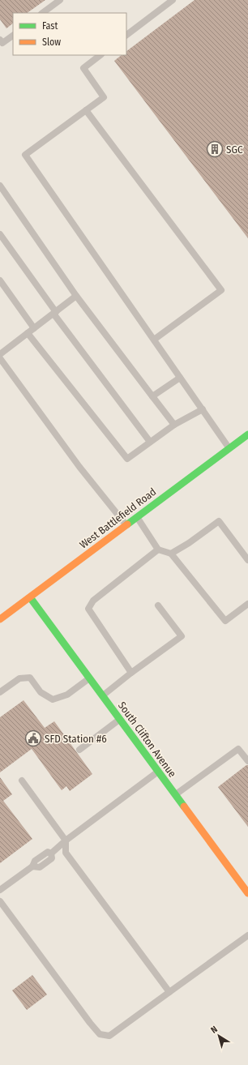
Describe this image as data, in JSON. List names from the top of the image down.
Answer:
{
  "streets": {
    "street": ["West Battlefield Road", "South Clifton Avenue"]
  },
  "crossings": [
    ["West Battlefield Road", "South Clifton Avenue"]
  ],
  "places": {
    "building": ["SGC"],
    "public building": ["SFD Station #6"]
  },
  "legend": ["Fast", "Slow"],
  "north": "top left"
}
